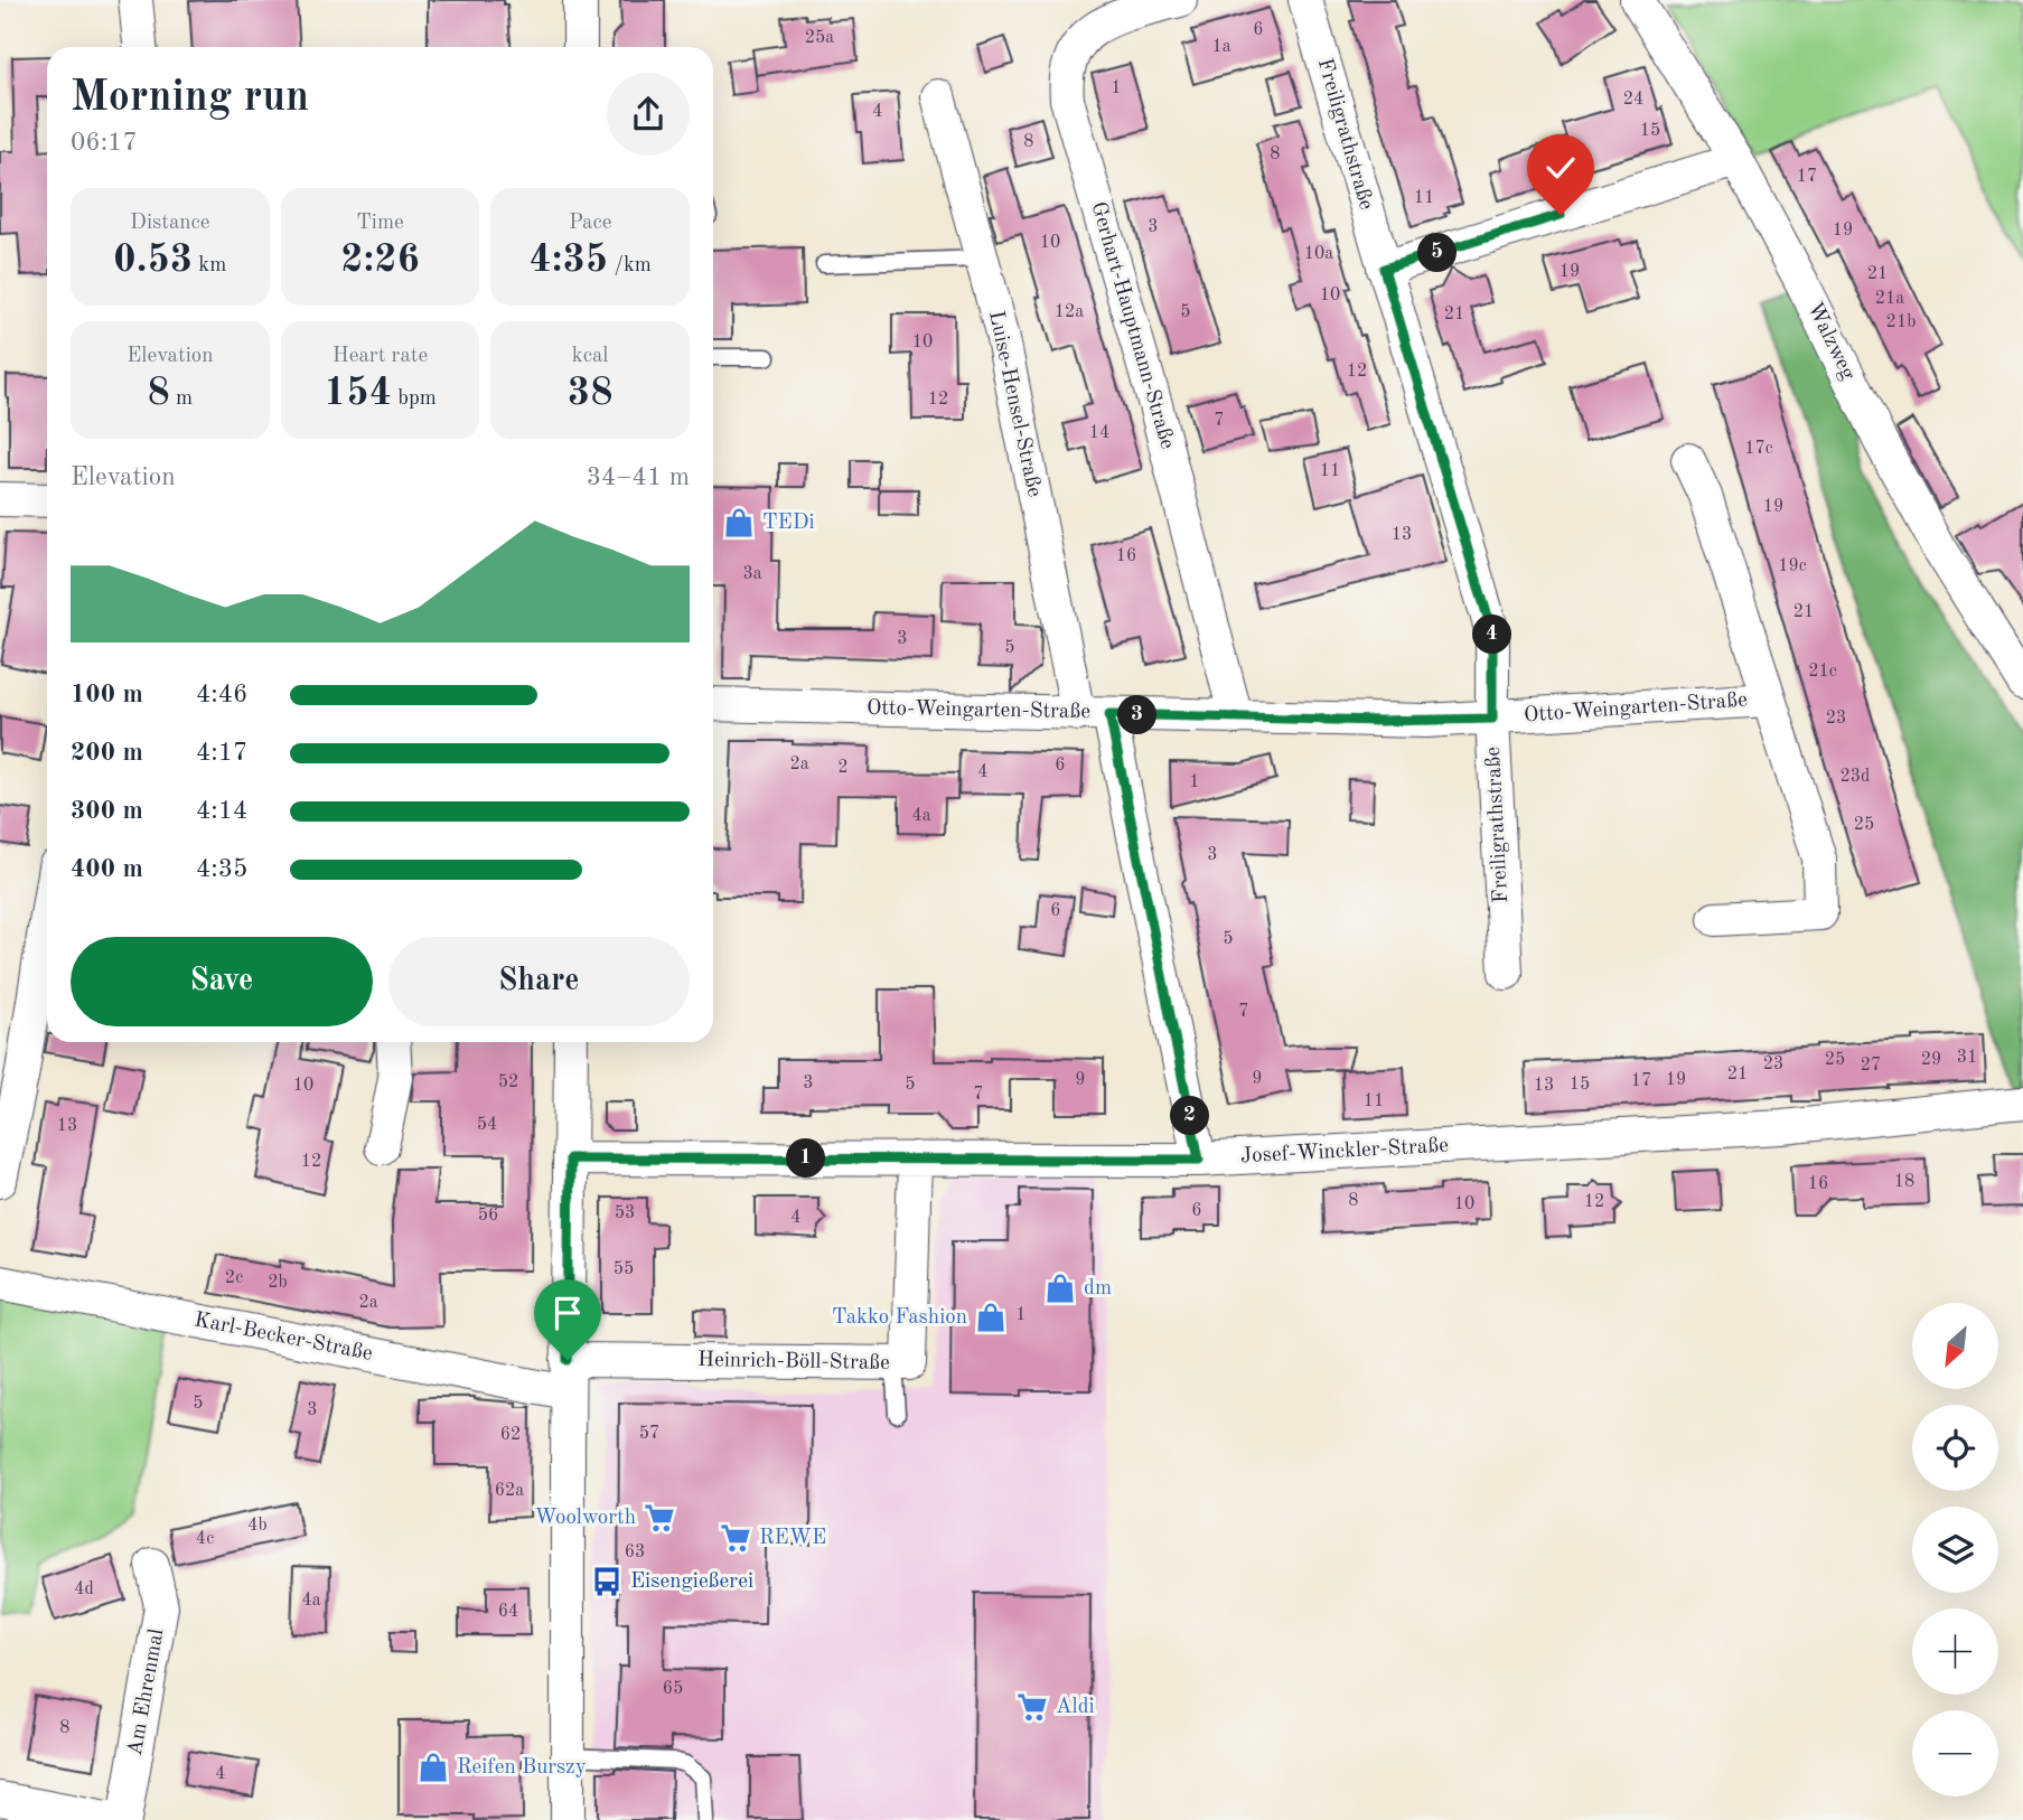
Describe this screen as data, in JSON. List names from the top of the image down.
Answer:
{
  "streets": {
    "street": [
      "Freiligrathstraße",
      "Gerhart-Hauptmann-Straße",
      "Walzweg",
      "Luise-Hensel-Straße",
      "Otto-Weingarten-Straße",
      "Josef-Winckler-Straße",
      "Karl-Becker-Straße",
      "Heinrich-Böll-Straße",
      "Am Ehrenmal"
    ]
  },
  "crossings": [
    ["Freiligrathstraße", "Otto-Weingarten-Straße"],
    ["Gerhart-Hauptmann-Straße", "Otto-Weingarten-Straße"],
    ["Luise-Hensel-Straße", "Otto-Weingarten-Straße"],
    ["Luise-Hensel-Straße", "Josef-Winckler-Straße"],
    ["Josef-Winckler-Straße", "Heinrich-Böll-Straße"],
    ["Karl-Becker-Straße", "Heinrich-Böll-Straße"]
  ],
  "places": {
    "shop": [
      "TEDi",
      "dm",
      "Takko Fashion",
      "Reifen Burszy"
    ],
    "supermarket": ["Woolworth", "REWE", "Aldi"],
    "bus stop": ["Eisengießerei"]
  },
  "house_numbers": [
    "6",
    "25a",
    "1a",
    "1",
    "24",
    "4",
    "15",
    "8",
    "8",
    "17",
    "11",
    "3",
    "19",
    "10",
    "10a",
    "19",
    "21",
    "10",
    "21a",
    "12a",
    "5",
    "21",
    "21b",
    "10",
    "12",
    "12",
    "7",
    "14",
    "17c",
    "11",
    "19",
    "13",
    "16",
    "19c",
    "3a",
    "21",
    "3",
    "5",
    "21c",
    "23",
    "2a",
    "6",
    "2",
    "4",
    "23d",
    "1",
    "4a",
    "25",
    "3",
    "6",
    "5",
    "7",
    "31",
    "25",
    "29",
    "23",
    "27",
    "21",
    "9",
    "9",
    "19",
    "17",
    "52",
    "3",
    "5",
    "15",
    "10",
    "13",
    "7",
    "11",
    "54",
    "13",
    "12",
    "18",
    "16",
    "8",
    "12",
    "10",
    "6",
    "53",
    "56",
    "4",
    "55",
    "2c",
    "2b",
    "2a",
    "1",
    "5",
    "3",
    "57",
    "62",
    "62a",
    "4b",
    "4c",
    "63",
    "4d",
    "4a",
    "64",
    "65",
    "8",
    "4"
  ],
  "north": "bottom left",
  "page": {
    "heading": ["Morning run", "06:17"],
    "stats": [
      ["Distance", "0.53 km"],
      ["Time", "2:26"],
      ["Pace", "4:35 /km"],
      ["Elevation", "8 m"],
      ["Heart rate", "154 bpm"],
      ["kcal", "38"]
    ],
    "pins": [
      "5",
      "4",
      "3",
      "2",
      "1"
    ],
    "chart": ["Elevation", "34–41 m"],
    "list": [
      {
        "name": "100 m",
        "note": "4:46"
      },
      {
        "name": "200 m",
        "note": "4:17"
      },
      {
        "name": "300 m",
        "note": "4:14"
      },
      {
        "name": "400 m",
        "note": "4:35"
      }
    ],
    "buttons": ["Save", "Share"],
    "map_buttons": ["+", "−"]
  }
}
